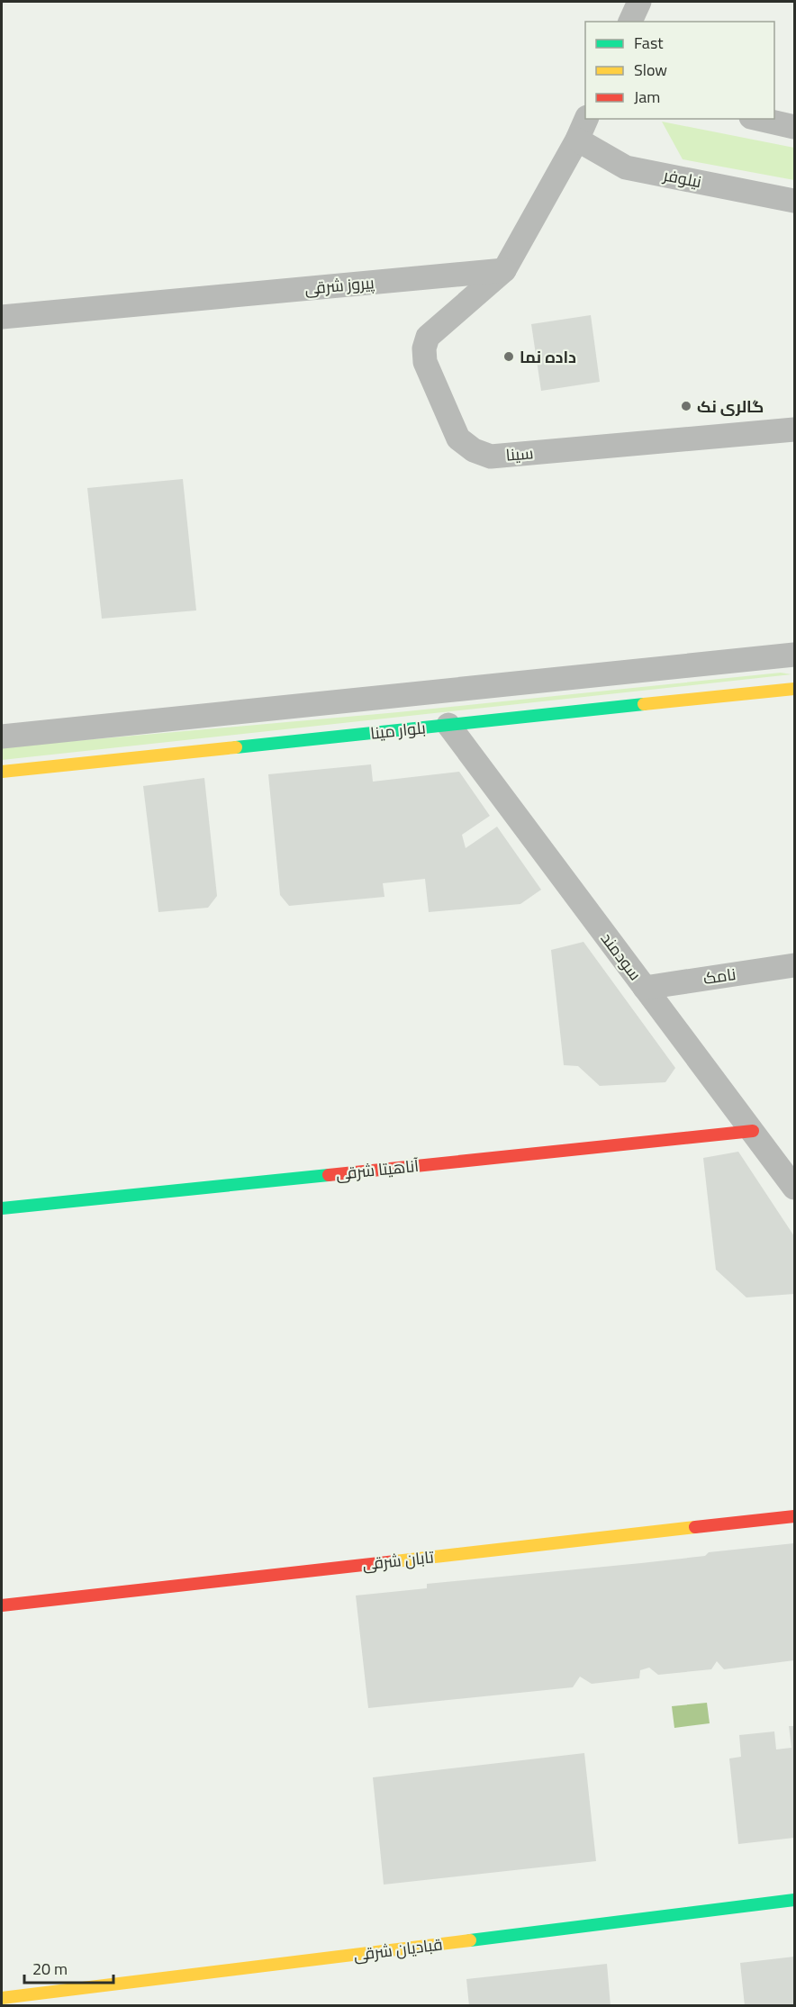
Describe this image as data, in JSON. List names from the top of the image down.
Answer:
{
  "streets": {
    "street": [
      "نیلوفر",
      "پیروز شرقی",
      "سینا",
      "بلوار مینا",
      "سودمند",
      "نامک",
      "آناهیتا شرقی",
      "تابان شرقی",
      "قبادیان شرقی"
    ]
  },
  "crossings": [
    ["پیروز شرقی", "سینا"],
    ["بلوار مینا", "سودمند"],
    ["سودمند", "نامک"],
    ["سودمند", "آناهیتا شرقی"]
  ],
  "places": ["داده نما", "گالری نک"],
  "legend": ["Fast", "Slow", "Jam"],
  "scale_bar": "20 m"
}
